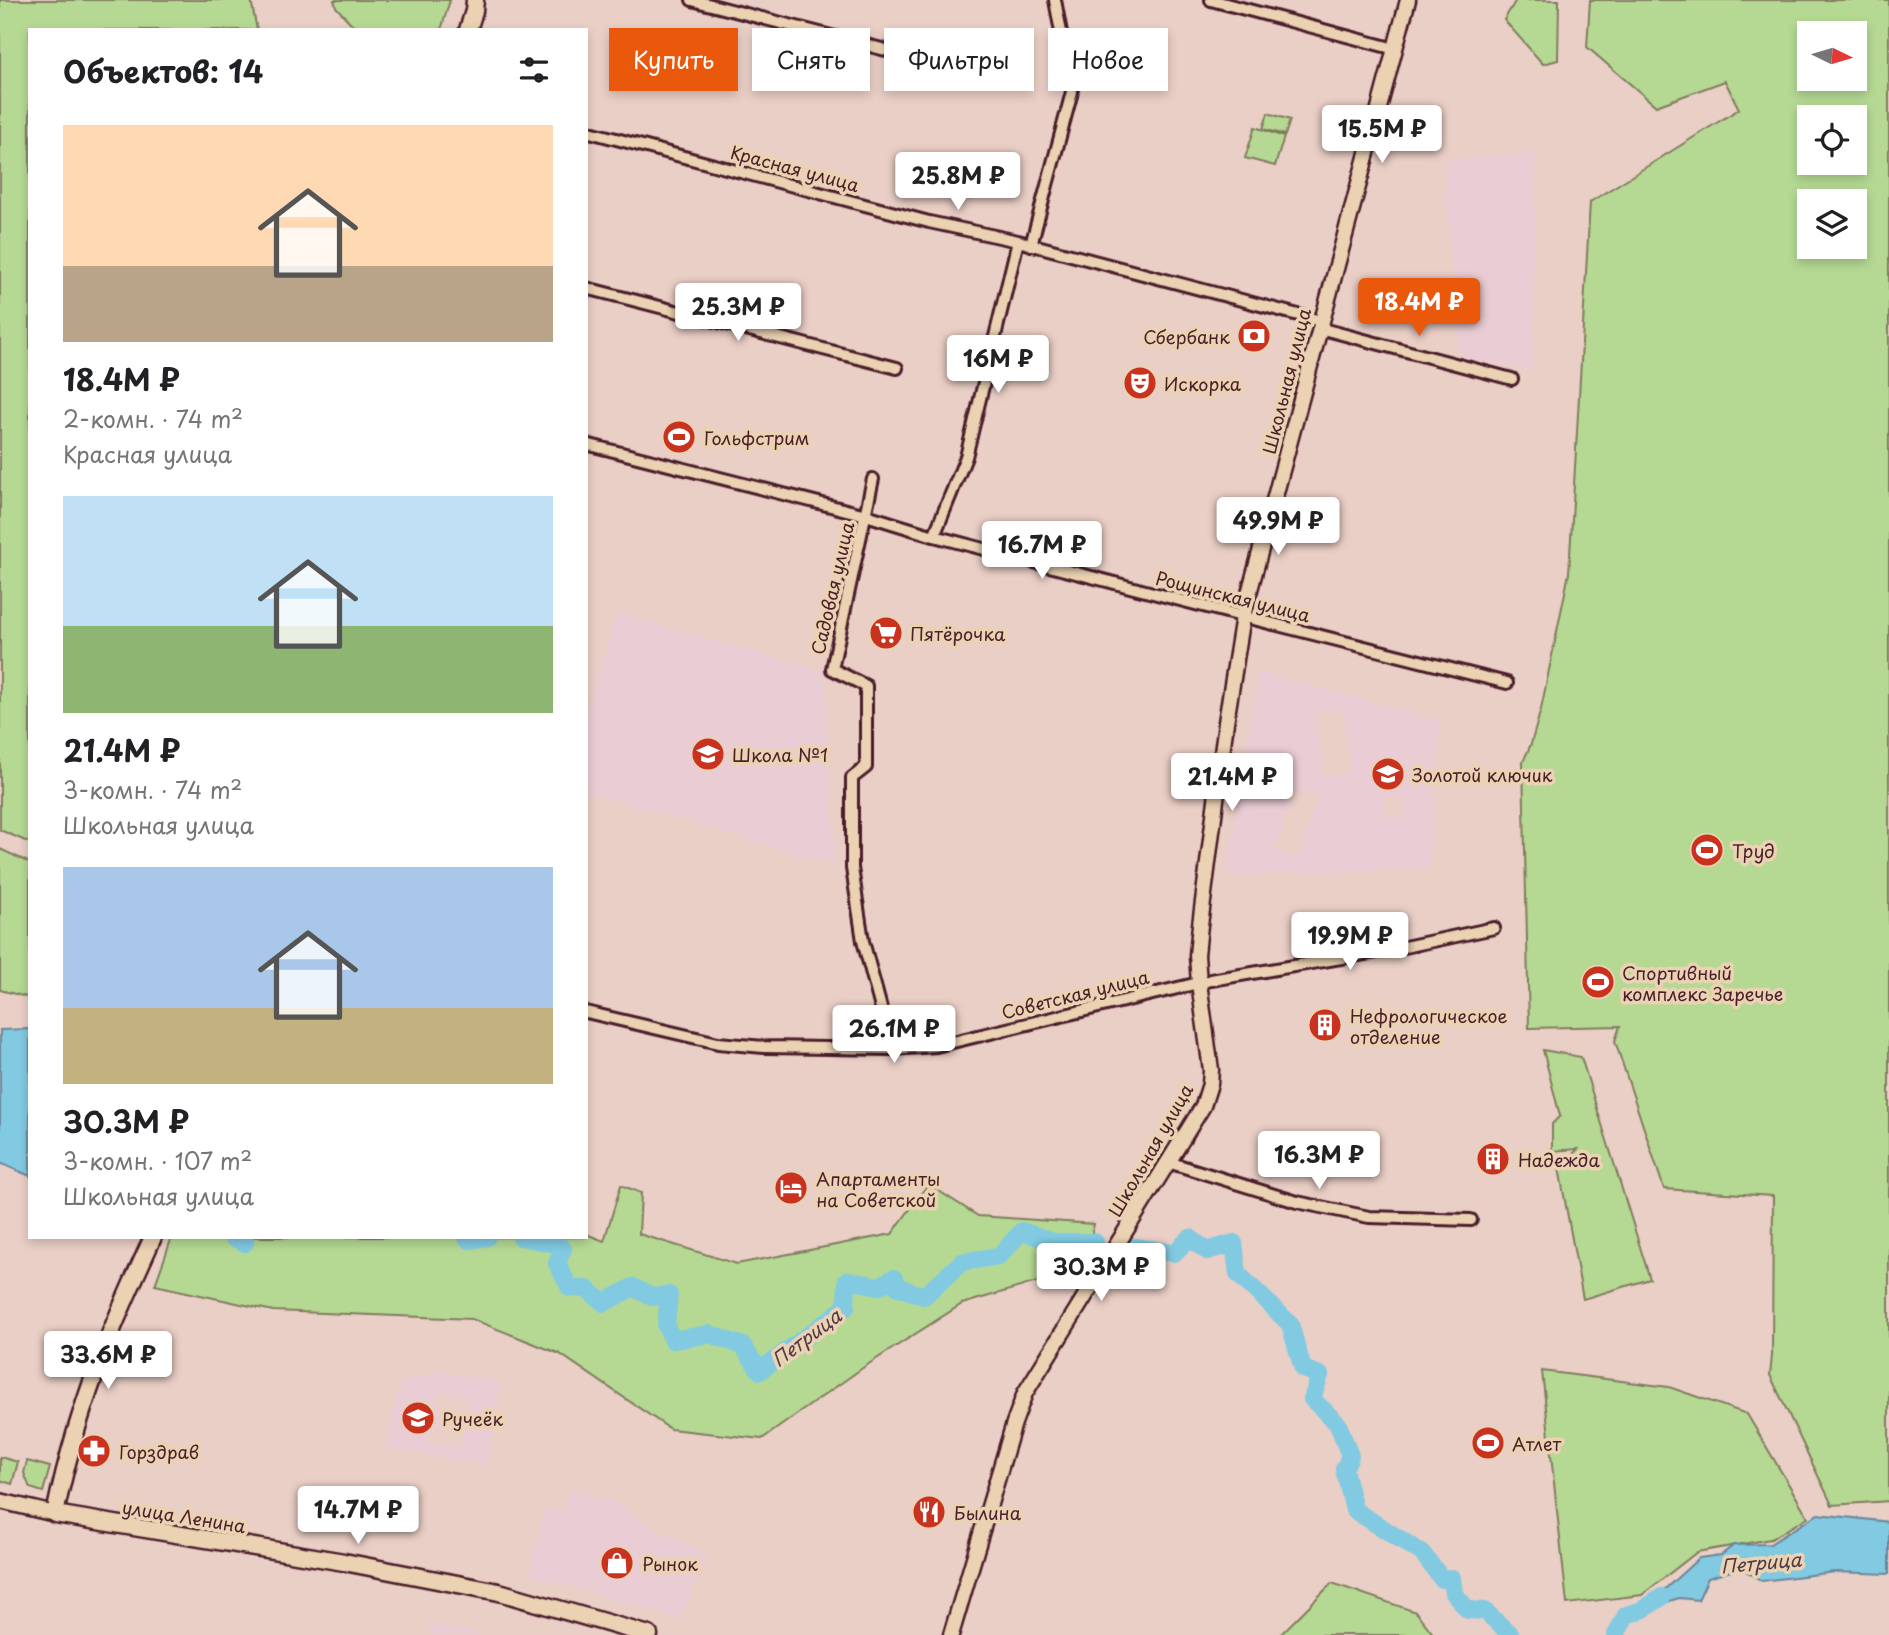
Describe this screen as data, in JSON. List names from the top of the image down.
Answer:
{
  "streets": {
    "main road": ["улица Ленина"],
    "street": [
      "Красная улица",
      "Школьная улица",
      "Садовая улица",
      "Рощинская улица",
      "Советская улица"
    ]
  },
  "crossings": [
    ["Красная улица", "Школьная улица"],
    ["Школьная улица", "Рощинская улица"],
    ["Школьная улица", "Советская улица"],
    ["Садовая улица", "Рощинская улица"],
    ["Садовая улица", "Советская улица"]
  ],
  "water": ["Петрица"],
  "places": {
    "bank": ["Сбербанк"],
    "theatre": ["Искорка"],
    "sports": [
      "Гольфстрим",
      "Труд",
      "Спортивный комплекс Заречье",
      "Атлет"
    ],
    "supermarket": ["Пятёрочка"],
    "school or university": ["Школа №1", "Золотой ключик", "Ручеёк"],
    "building": ["Нефрологическое отделение", "Надежда"],
    "hotel": ["Апартаменты на Советской"],
    "pharmacy": ["Горздрав"],
    "restaurant": ["Былина"],
    "shop": ["Рынок"]
  },
  "north": "right",
  "page": {
    "chip": [
      "Купить",
      "Снять",
      "Фильтры",
      "Новое"
    ],
    "heading": "Объектов: 14",
    "price": [
      "15.5M ₽",
      "25.8M ₽",
      "18.4M ₽",
      "25.3M ₽",
      "16M ₽",
      "49.9M ₽",
      "16.7M ₽",
      "21.4M ₽",
      "19.9M ₽",
      "26.1M ₽",
      "16.3M ₽",
      "30.3M ₽",
      "33.6M ₽",
      "14.7M ₽"
    ],
    "list": [
      {
        "name": "18.4M ₽",
        "note": "2-комн. · 74 m² · Красная улица"
      },
      {
        "name": "21.4M ₽",
        "note": "3-комн. · 74 m² · Школьная улица"
      },
      {
        "name": "30.3M ₽",
        "note": "3-комн. · 107 m² · Школьная улица"
      }
    ]
  }
}
